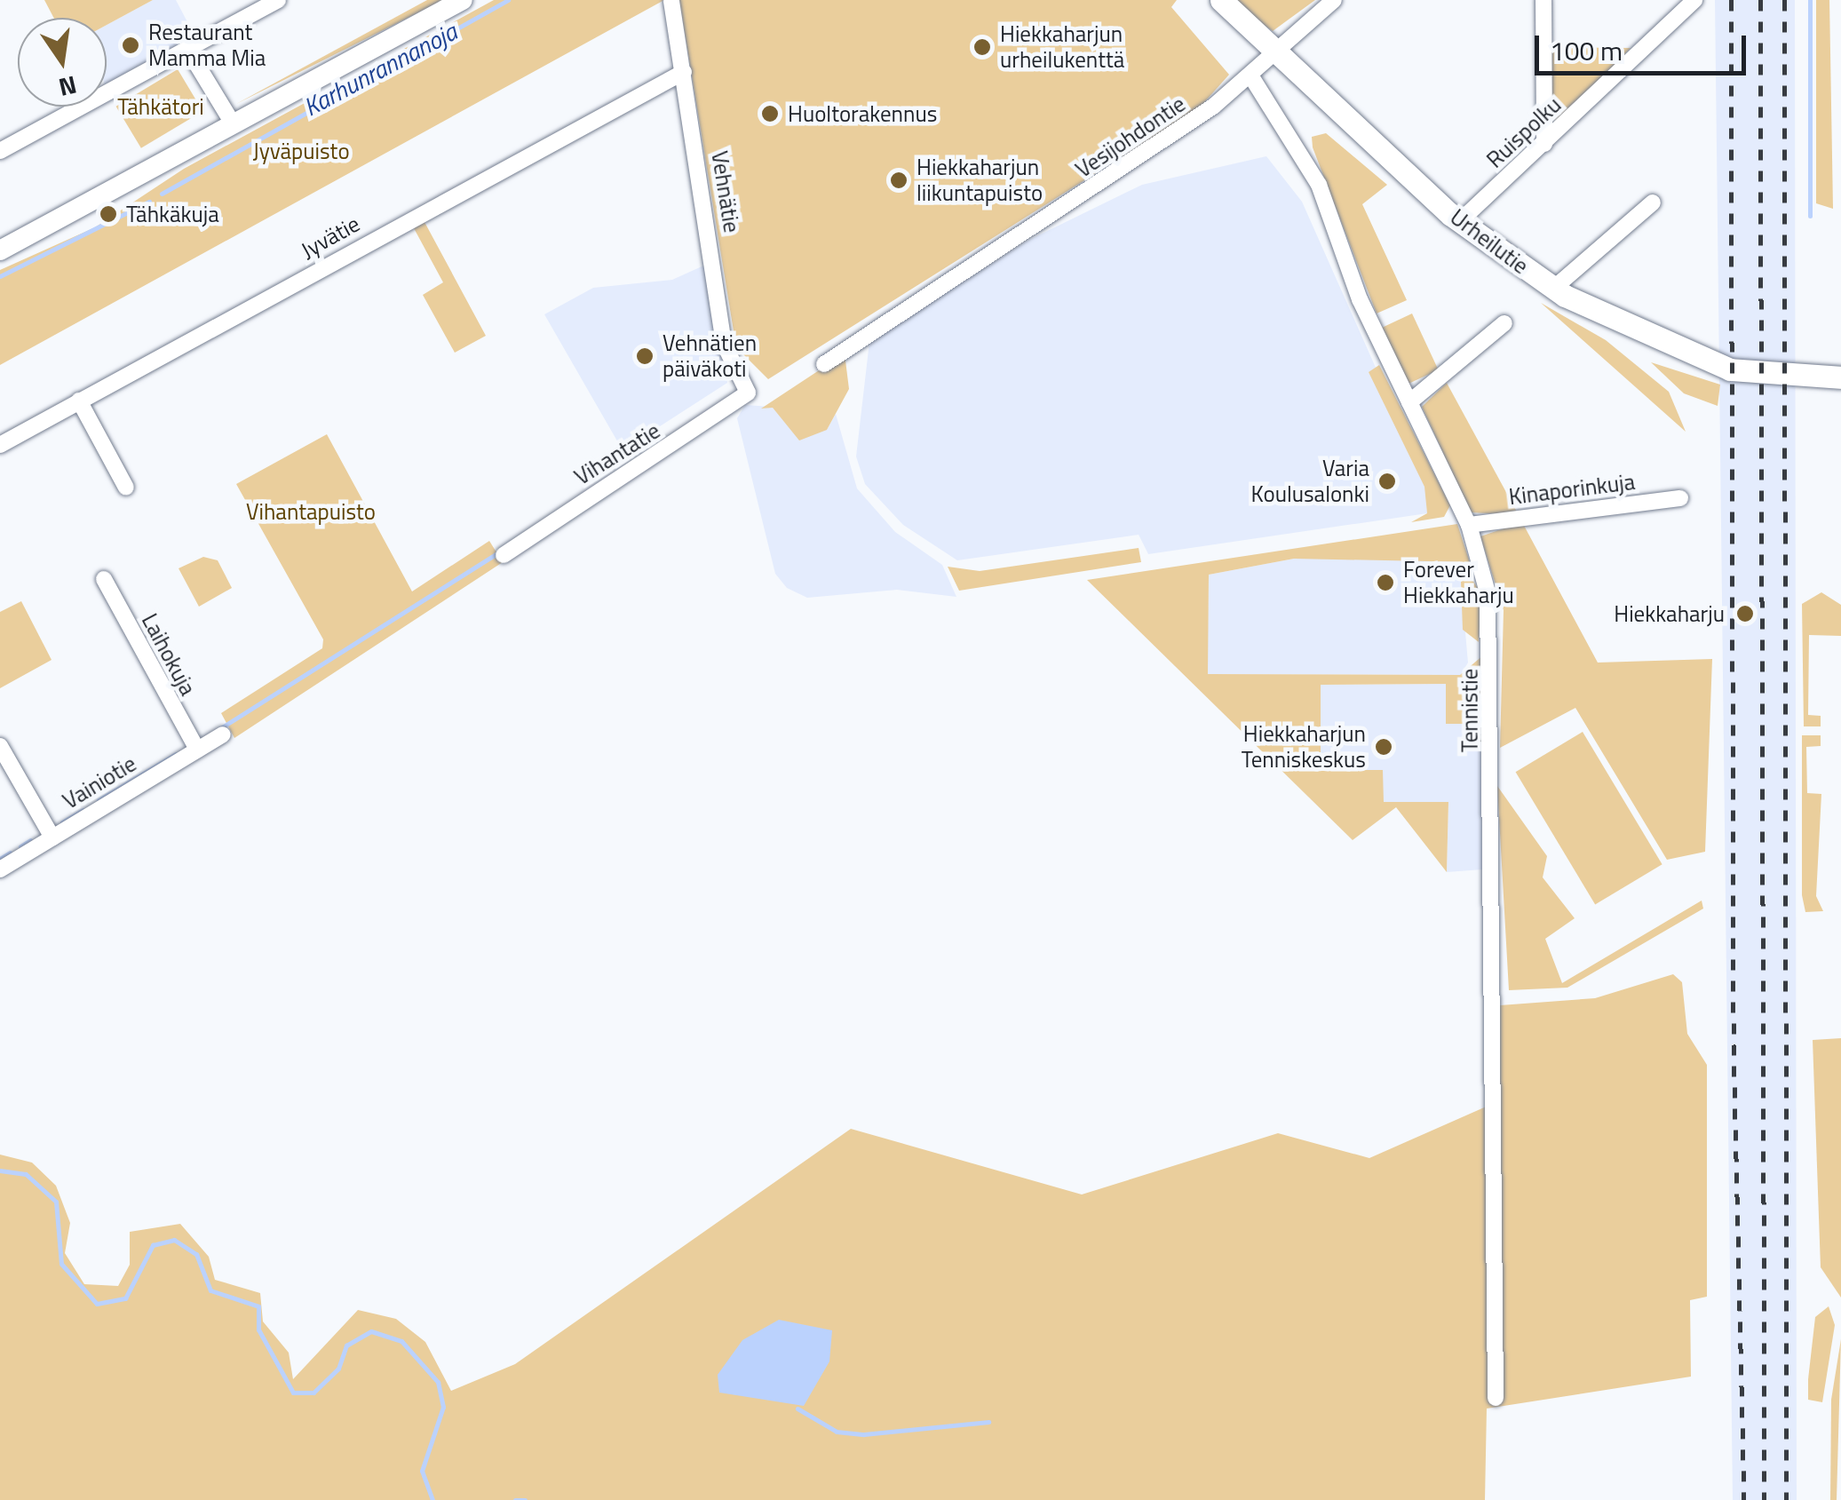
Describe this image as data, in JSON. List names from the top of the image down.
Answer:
{
  "streets": {
    "main road": ["Urheilutie"],
    "street": [
      "Ruispolku",
      "Vesijohdontie",
      "Vehnätie",
      "Jyvätie",
      "Vihantatie",
      "Kinaporinkuja",
      "Laihokuja",
      "Tennistie",
      "Vainiotie"
    ]
  },
  "crossings": [
    ["Ruispolku", "Urheilutie"],
    ["Vesijohdontie", "Urheilutie"],
    ["Vesijohdontie", "Tennistie"],
    ["Vehnätie", "Jyvätie"],
    ["Vehnätie", "Vihantatie"],
    ["Kinaporinkuja", "Tennistie"],
    ["Laihokuja", "Vainiotie"]
  ],
  "water": ["Karhunrannanoja"],
  "parks": ["Tähkätori", "Jyväpuisto", "Vihantapuisto"],
  "places": [
    "Restaurant Mamma Mia",
    "Hiekkaharjun urheilukenttä",
    "Huoltorakennus",
    "Hiekkaharjun liikuntapuisto",
    "Tähkäkuja",
    "Vehnätien päiväkoti",
    "Varia Koulusalonki",
    "Forever Hiekkaharju",
    "Hiekkaharju",
    "Hiekkaharjun Tenniskeskus"
  ],
  "scale_bar": "100 m",
  "north": "bottom"
}
